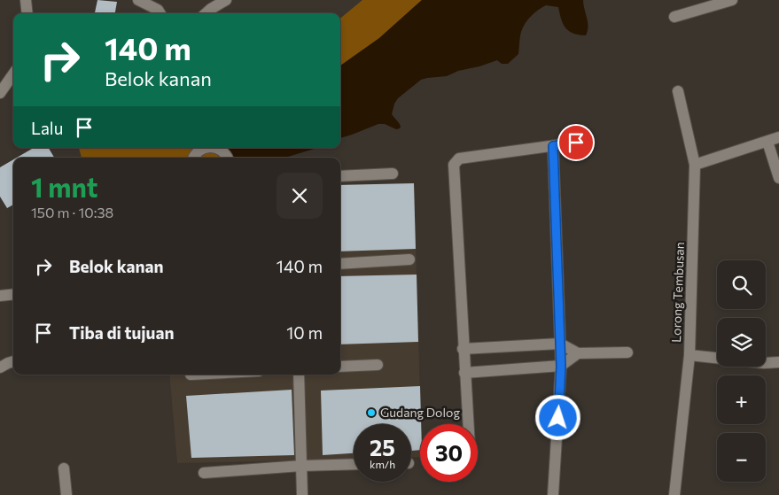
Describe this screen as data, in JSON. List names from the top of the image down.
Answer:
{
  "streets": {
    "street": ["Lorong Tembusan"]
  },
  "places": ["Gudang Dolog"],
  "page": {
    "turn": ["140 m", "Belok kanan"],
    "then": "Lalu",
    "heading": ["1 mnt", "150 m · 10:38"],
    "list": [
      {
        "name": "Belok kanan",
        "value": "140 m"
      },
      {
        "name": "Tiba di tujuan",
        "value": "10 m"
      }
    ],
    "map_buttons": ["+", "−"],
    "speed": "25 km/h",
    "limit": "30"
  }
}
